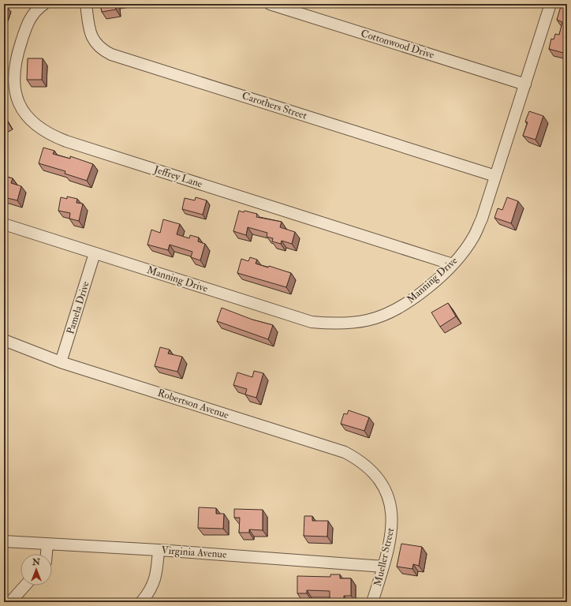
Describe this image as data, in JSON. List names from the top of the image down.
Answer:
{
  "streets": {
    "street": [
      "Cottonwood Drive",
      "Carothers Street",
      "Jeffrey Lane",
      "Manning Drive",
      "Pamela Drive",
      "Robertson Avenue",
      "Virginia Avenue",
      "Mueller Street"
    ]
  },
  "crossings": [
    ["Cottonwood Drive", "Manning Drive"],
    ["Carothers Street", "Manning Drive"],
    ["Jeffrey Lane", "Manning Drive"],
    ["Manning Drive", "Pamela Drive"],
    ["Pamela Drive", "Robertson Avenue"],
    ["Robertson Avenue", "Mueller Street"],
    ["Virginia Avenue", "Mueller Street"]
  ],
  "north": "top"
}
